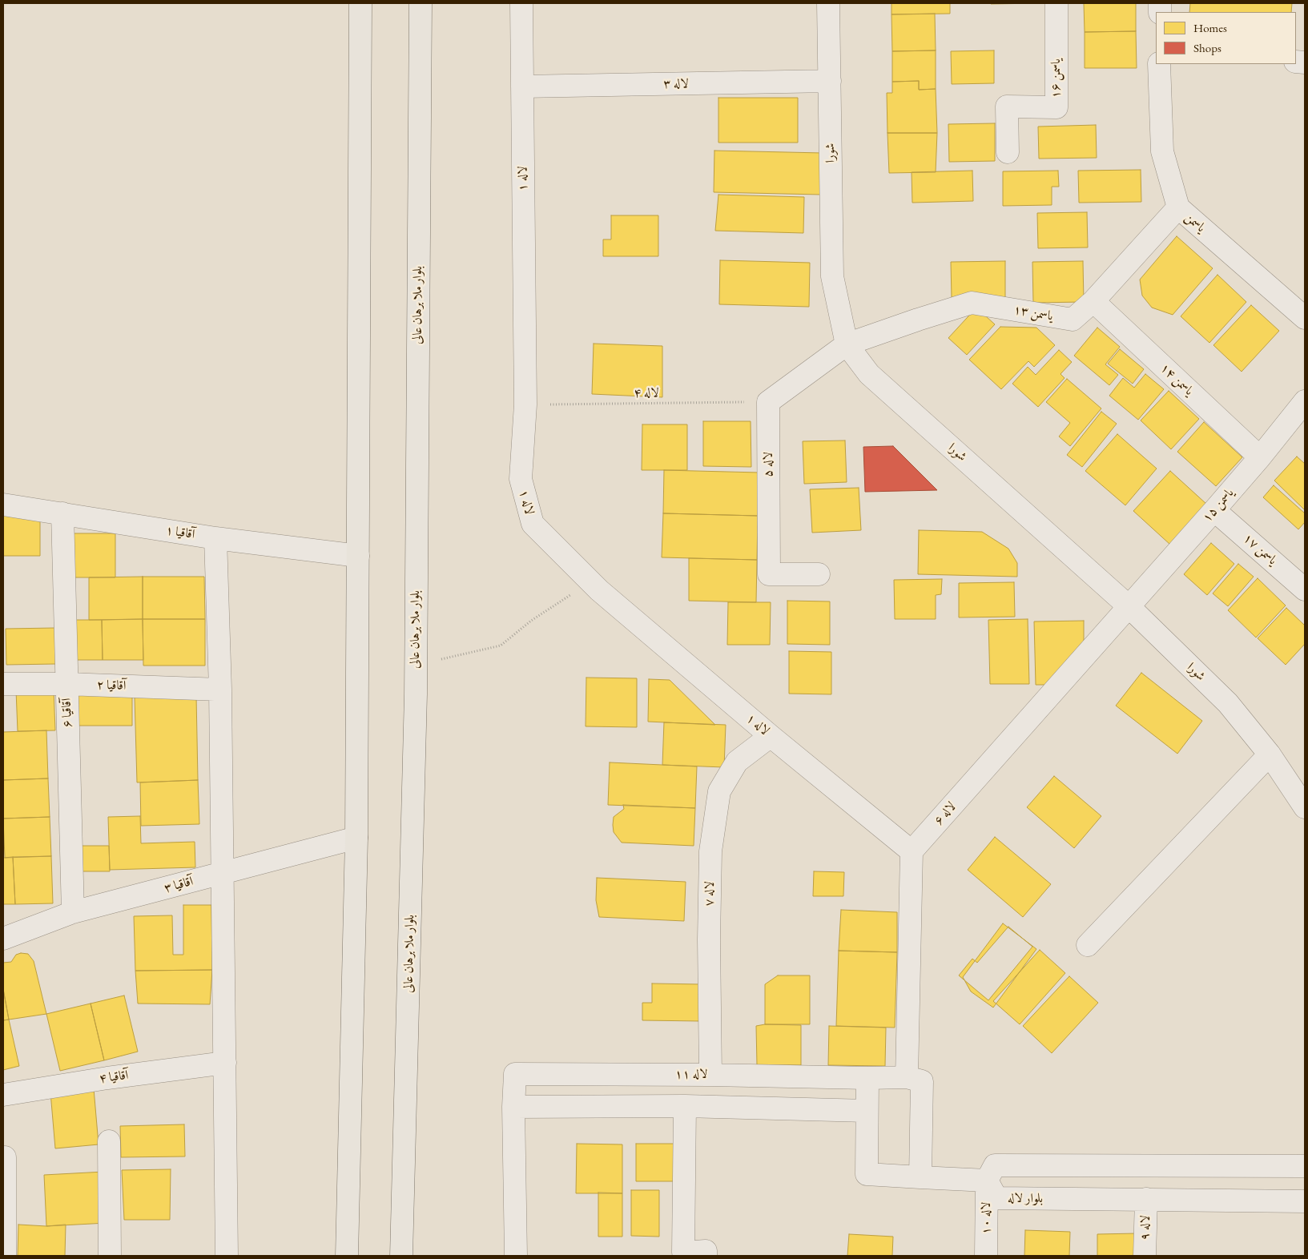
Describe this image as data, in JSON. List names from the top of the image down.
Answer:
{
  "streets": {
    "main road": ["بلوار ملا برهان عالی"],
    "street": [
      "یاسمن ۱۶",
      "لاله ۳",
      "شورا",
      "لاله ۱",
      "یاسمن",
      "یاسمن ۱۳",
      "یاسمن ۱۴",
      "لاله ۵",
      "یاسمن ۱۵",
      "آقاقیا ۱",
      "یاسمن ۱۷",
      "آقاقیا ۲",
      "آقاقیا ۶",
      "لاله ۶",
      "آقاقیا ۳",
      "لاله ۷",
      "لاله ۱۱",
      "آقاقیا ۴",
      "بلوار لاله",
      "لاله ۱۰",
      "لاله ۹"
    ],
    "path": ["لاله ۴"]
  },
  "crossings": [
    ["لاله ۳", "شورا"],
    ["لاله ۳", "لاله ۱"],
    ["شورا", "یاسمن ۱۳"],
    ["شورا", "یاسمن ۱۵"],
    ["شورا", "لاله ۶"],
    ["لاله ۱", "لاله ۴"],
    ["لاله ۱", "لاله ۶"],
    ["لاله ۱", "لاله ۷"],
    ["یاسمن", "یاسمن ۱۳"],
    ["یاسمن ۱۳", "یاسمن ۱۴"],
    ["یاسمن ۱۴", "یاسمن ۱۵"],
    ["لاله ۴", "لاله ۵"],
    ["یاسمن ۱۵", "یاسمن ۱۷"],
    ["یاسمن ۱۵", "لاله ۶"],
    ["آقاقیا ۱", "آقاقیا ۶"],
    ["آقاقیا ۲", "آقاقیا ۶"],
    ["آقاقیا ۶", "آقاقیا ۳"],
    ["لاله ۷", "لاله ۱۱"],
    ["بلوار لاله", "لاله ۱۰"],
    ["بلوار لاله", "لاله ۹"]
  ],
  "legend": ["Homes", "Shops"]
}
